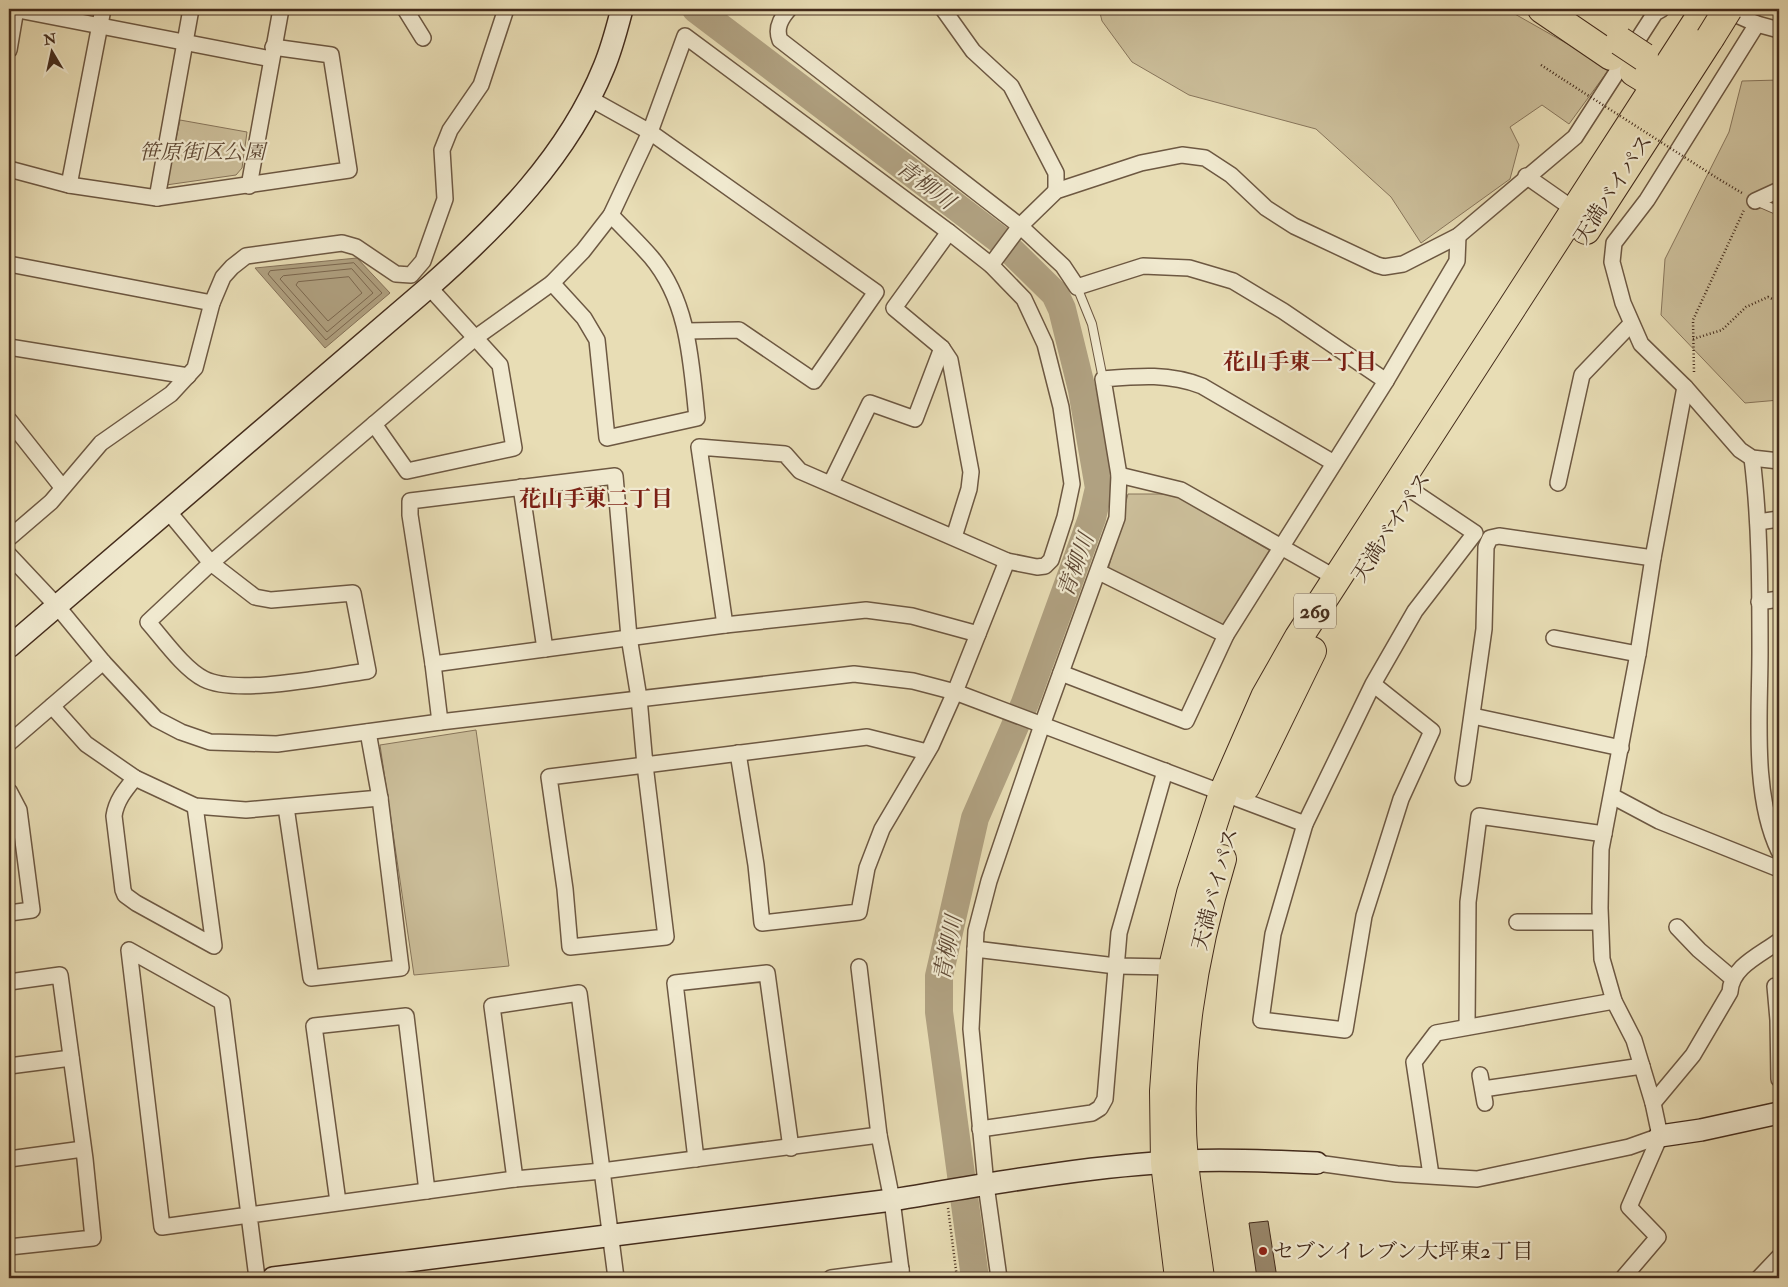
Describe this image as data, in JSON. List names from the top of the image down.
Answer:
{
  "streets": {
    "highway": ["天満バイパス", "269"]
  },
  "districts": ["花山手東一丁目", "花山手東二丁目"],
  "water": ["青柳川"],
  "parks": ["笹原街区公園"],
  "places": ["セブンイレブン大坪東2丁目"],
  "north": "top"
}
